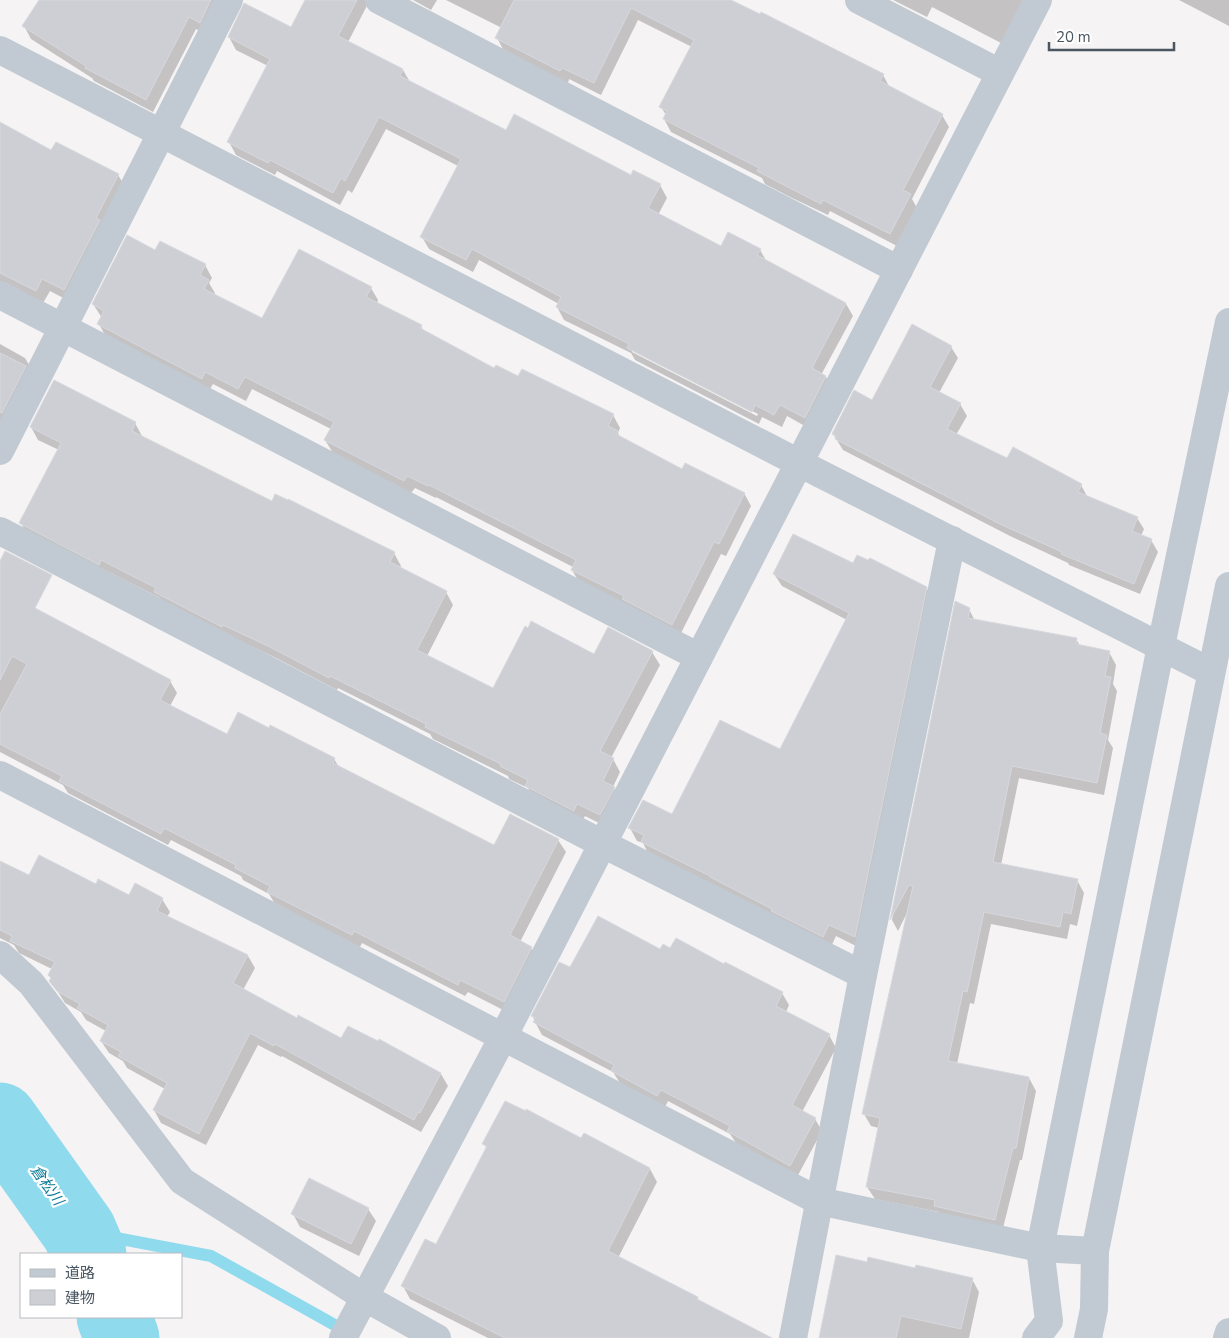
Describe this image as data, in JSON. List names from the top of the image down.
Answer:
{
  "water": ["倉松川"],
  "legend": ["道路", "建物"],
  "scale_bar": "20 m"
}
